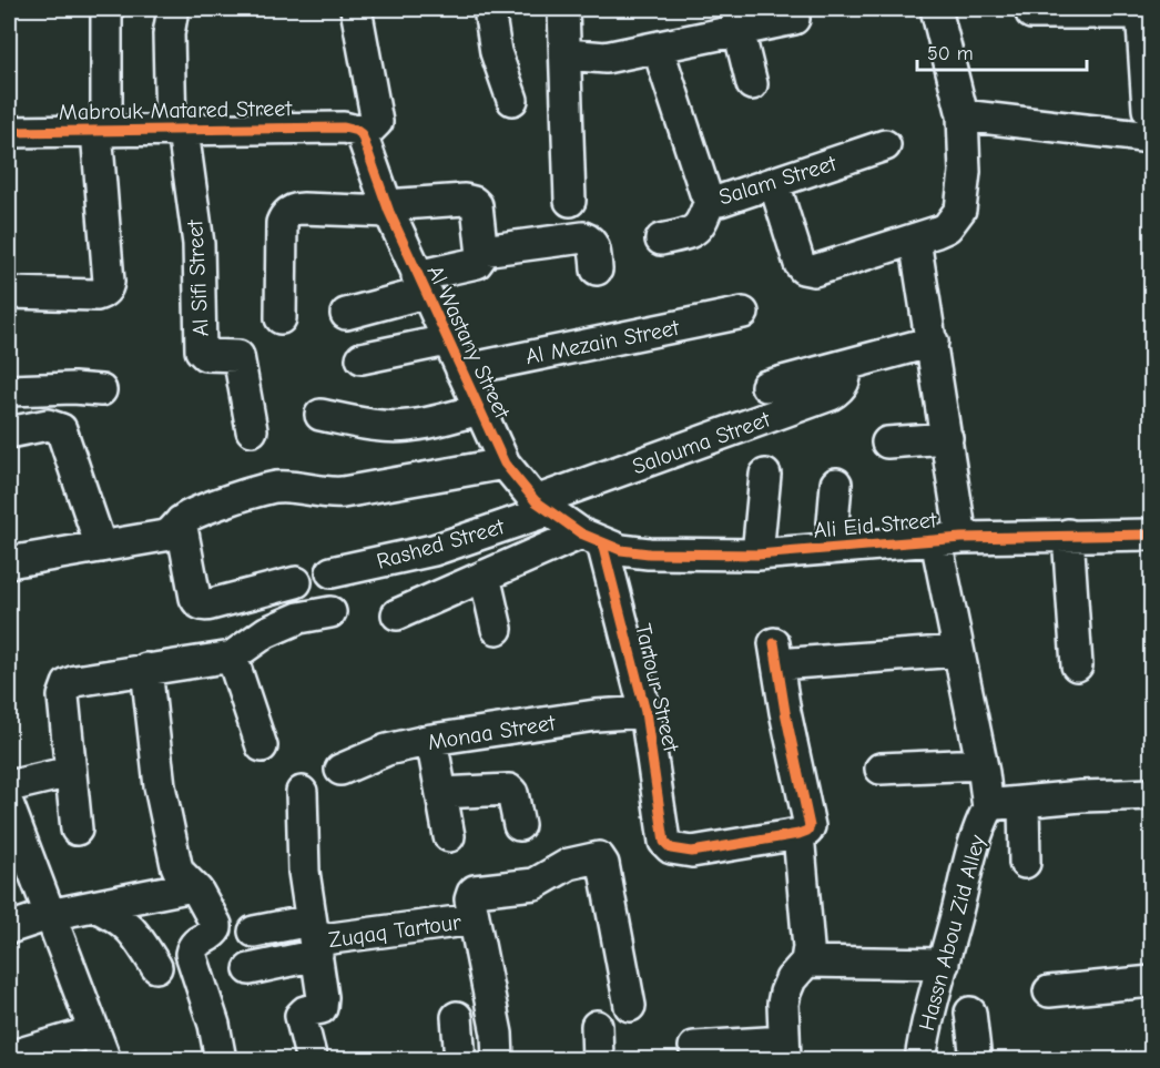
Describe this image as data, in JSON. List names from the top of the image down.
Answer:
{
  "streets": {
    "street": [
      "Mabrouk Matared Street",
      "Salam Street",
      "Al Sifi Street",
      "Al Wastany Street",
      "Al Mezain Street",
      "Salouma Street",
      "Ali Eid Street",
      "Rashed Street",
      "Tartour Street",
      "Monaa Street",
      "Zuqaq Tartour",
      "Hassn Abou Zid Alley"
    ]
  },
  "crossings": [
    ["Mabrouk Matared Street", "Al Sifi Street"],
    ["Mabrouk Matared Street", "Al Wastany Street"],
    ["Al Wastany Street", "Al Mezain Street"],
    ["Al Wastany Street", "Salouma Street"],
    ["Al Wastany Street", "Ali Eid Street"],
    ["Al Wastany Street", "Rashed Street"],
    ["Al Wastany Street", "Tartour Street"],
    ["Salouma Street", "Rashed Street"],
    ["Ali Eid Street", "Tartour Street"],
    ["Tartour Street", "Monaa Street"]
  ],
  "scale_bar": "50 m"
}
